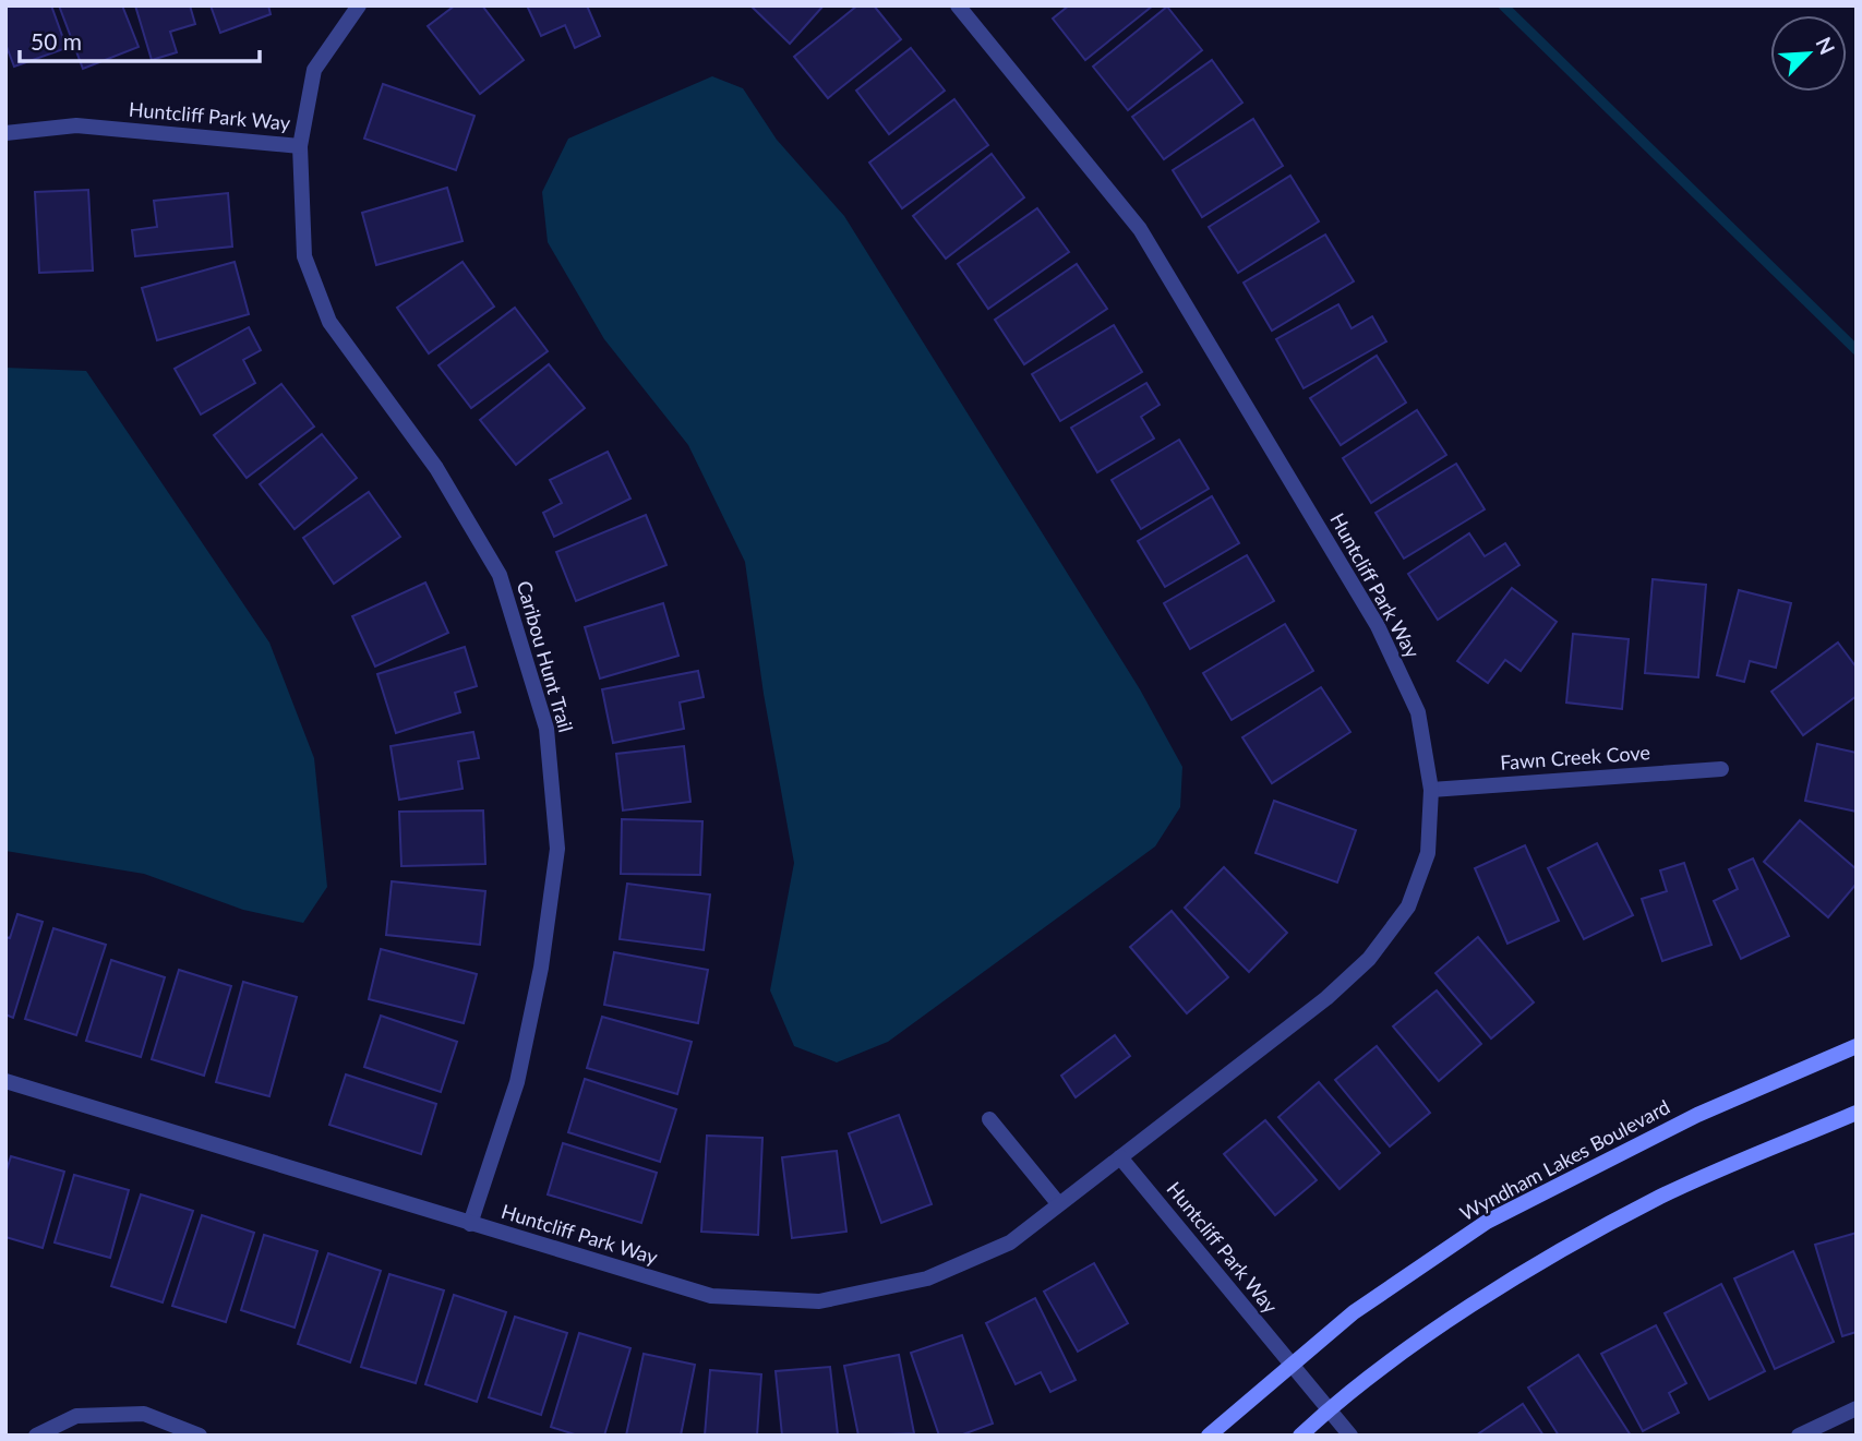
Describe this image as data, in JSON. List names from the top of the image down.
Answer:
{
  "streets": {
    "street": [
      "Huntcliff Park Way",
      "Caribou Hunt Trail",
      "Fawn Creek Cove",
      "Wyndham Lakes Boulevard"
    ]
  },
  "crossings": [
    ["Huntcliff Park Way", "Caribou Hunt Trail"],
    ["Huntcliff Park Way", "Fawn Creek Cove"],
    ["Huntcliff Park Way", "Wyndham Lakes Boulevard"]
  ],
  "scale_bar": "50 m",
  "north": "top right"
}
